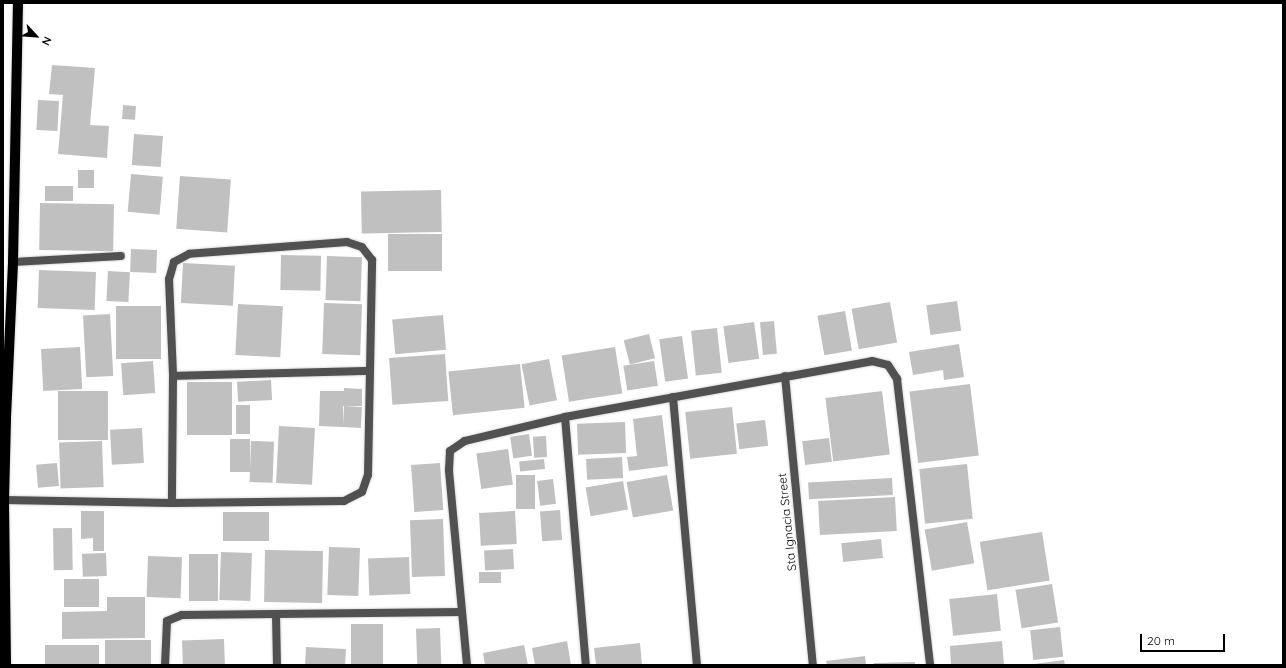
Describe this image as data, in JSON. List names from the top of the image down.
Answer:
{
  "streets": {
    "street": ["Sta Ignacia Street"]
  },
  "scale_bar": "20 m",
  "north": "bottom right"
}
